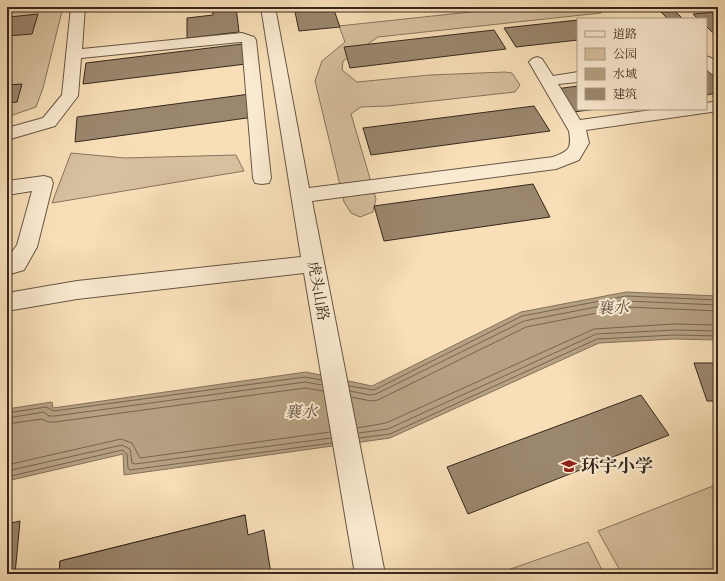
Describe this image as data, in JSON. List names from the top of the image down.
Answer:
{
  "streets": {
    "street": ["虎头山路"]
  },
  "water": ["襄水"],
  "places": {
    "school or university": ["环宇小学"]
  },
  "legend": [
    "道路",
    "公园",
    "水域",
    "建筑"
  ]
}
